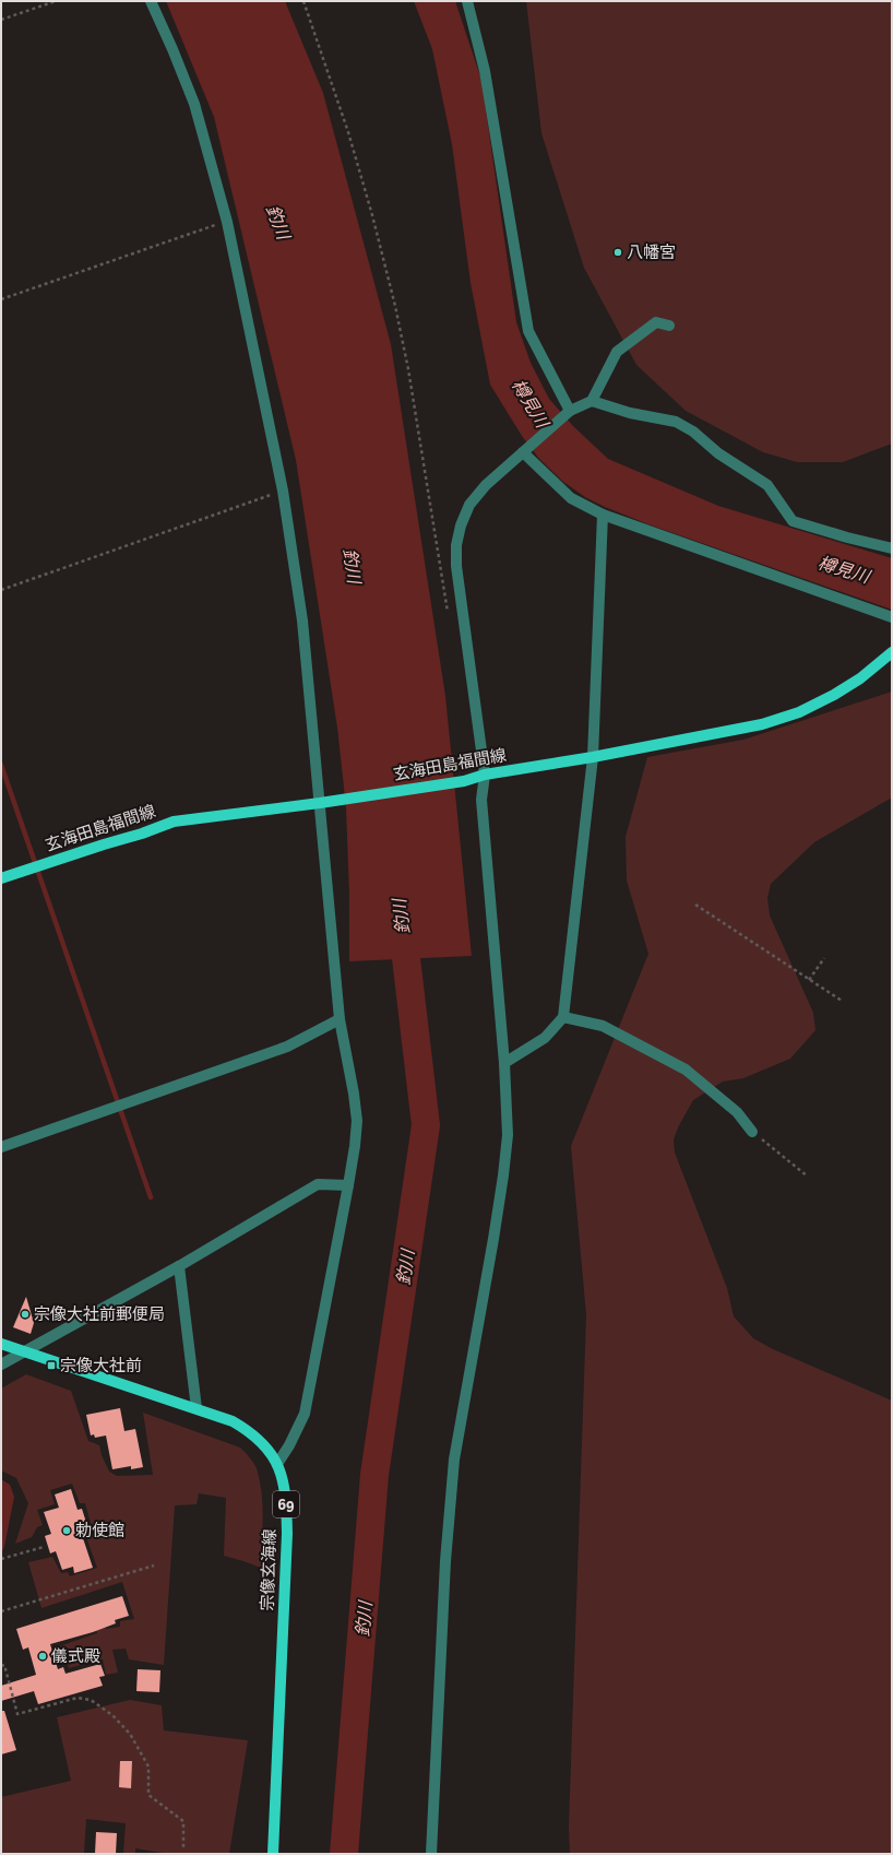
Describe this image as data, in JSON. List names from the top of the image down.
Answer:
{
  "streets": {
    "main road": ["玄海田島福間線", "69", "宗像玄海線"]
  },
  "water": ["釣川", "樽見川"],
  "places": {
    "other": [
      "八幡宮",
      "宗像大社前郵便局",
      "勅使館",
      "儀式殿"
    ],
    "transit": ["宗像大社前"]
  }
}
